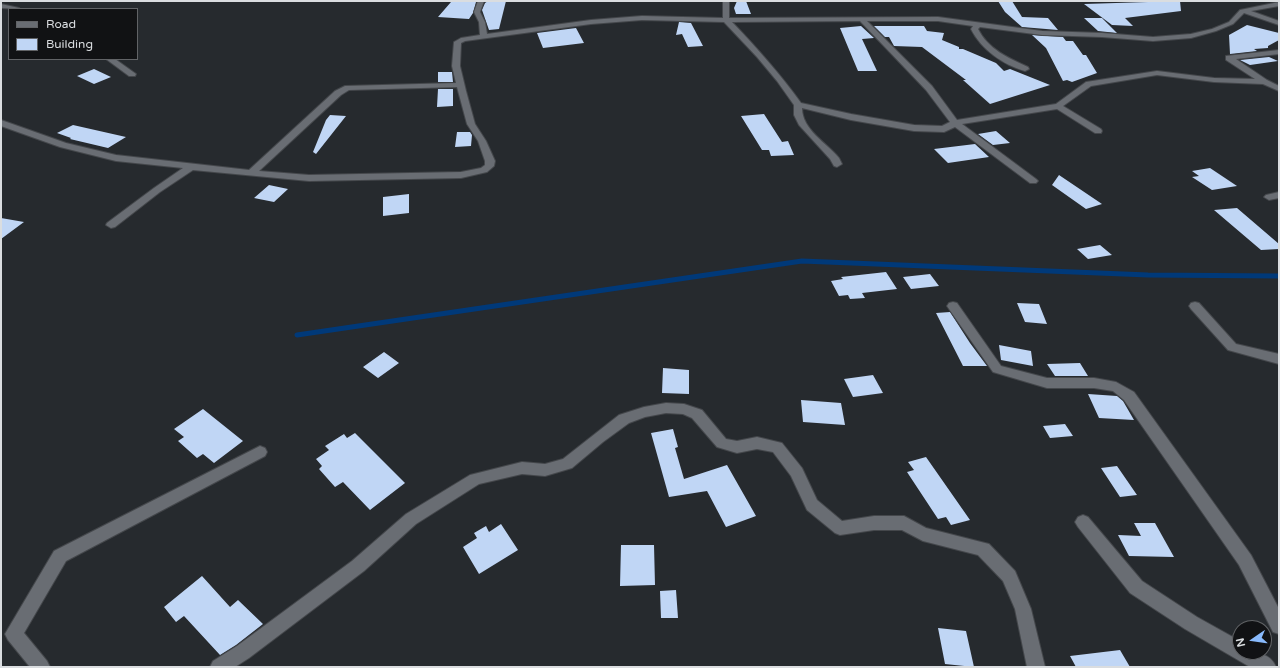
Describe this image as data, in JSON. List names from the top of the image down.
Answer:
{
  "legend": ["Road", "Building"],
  "north": "left"
}
